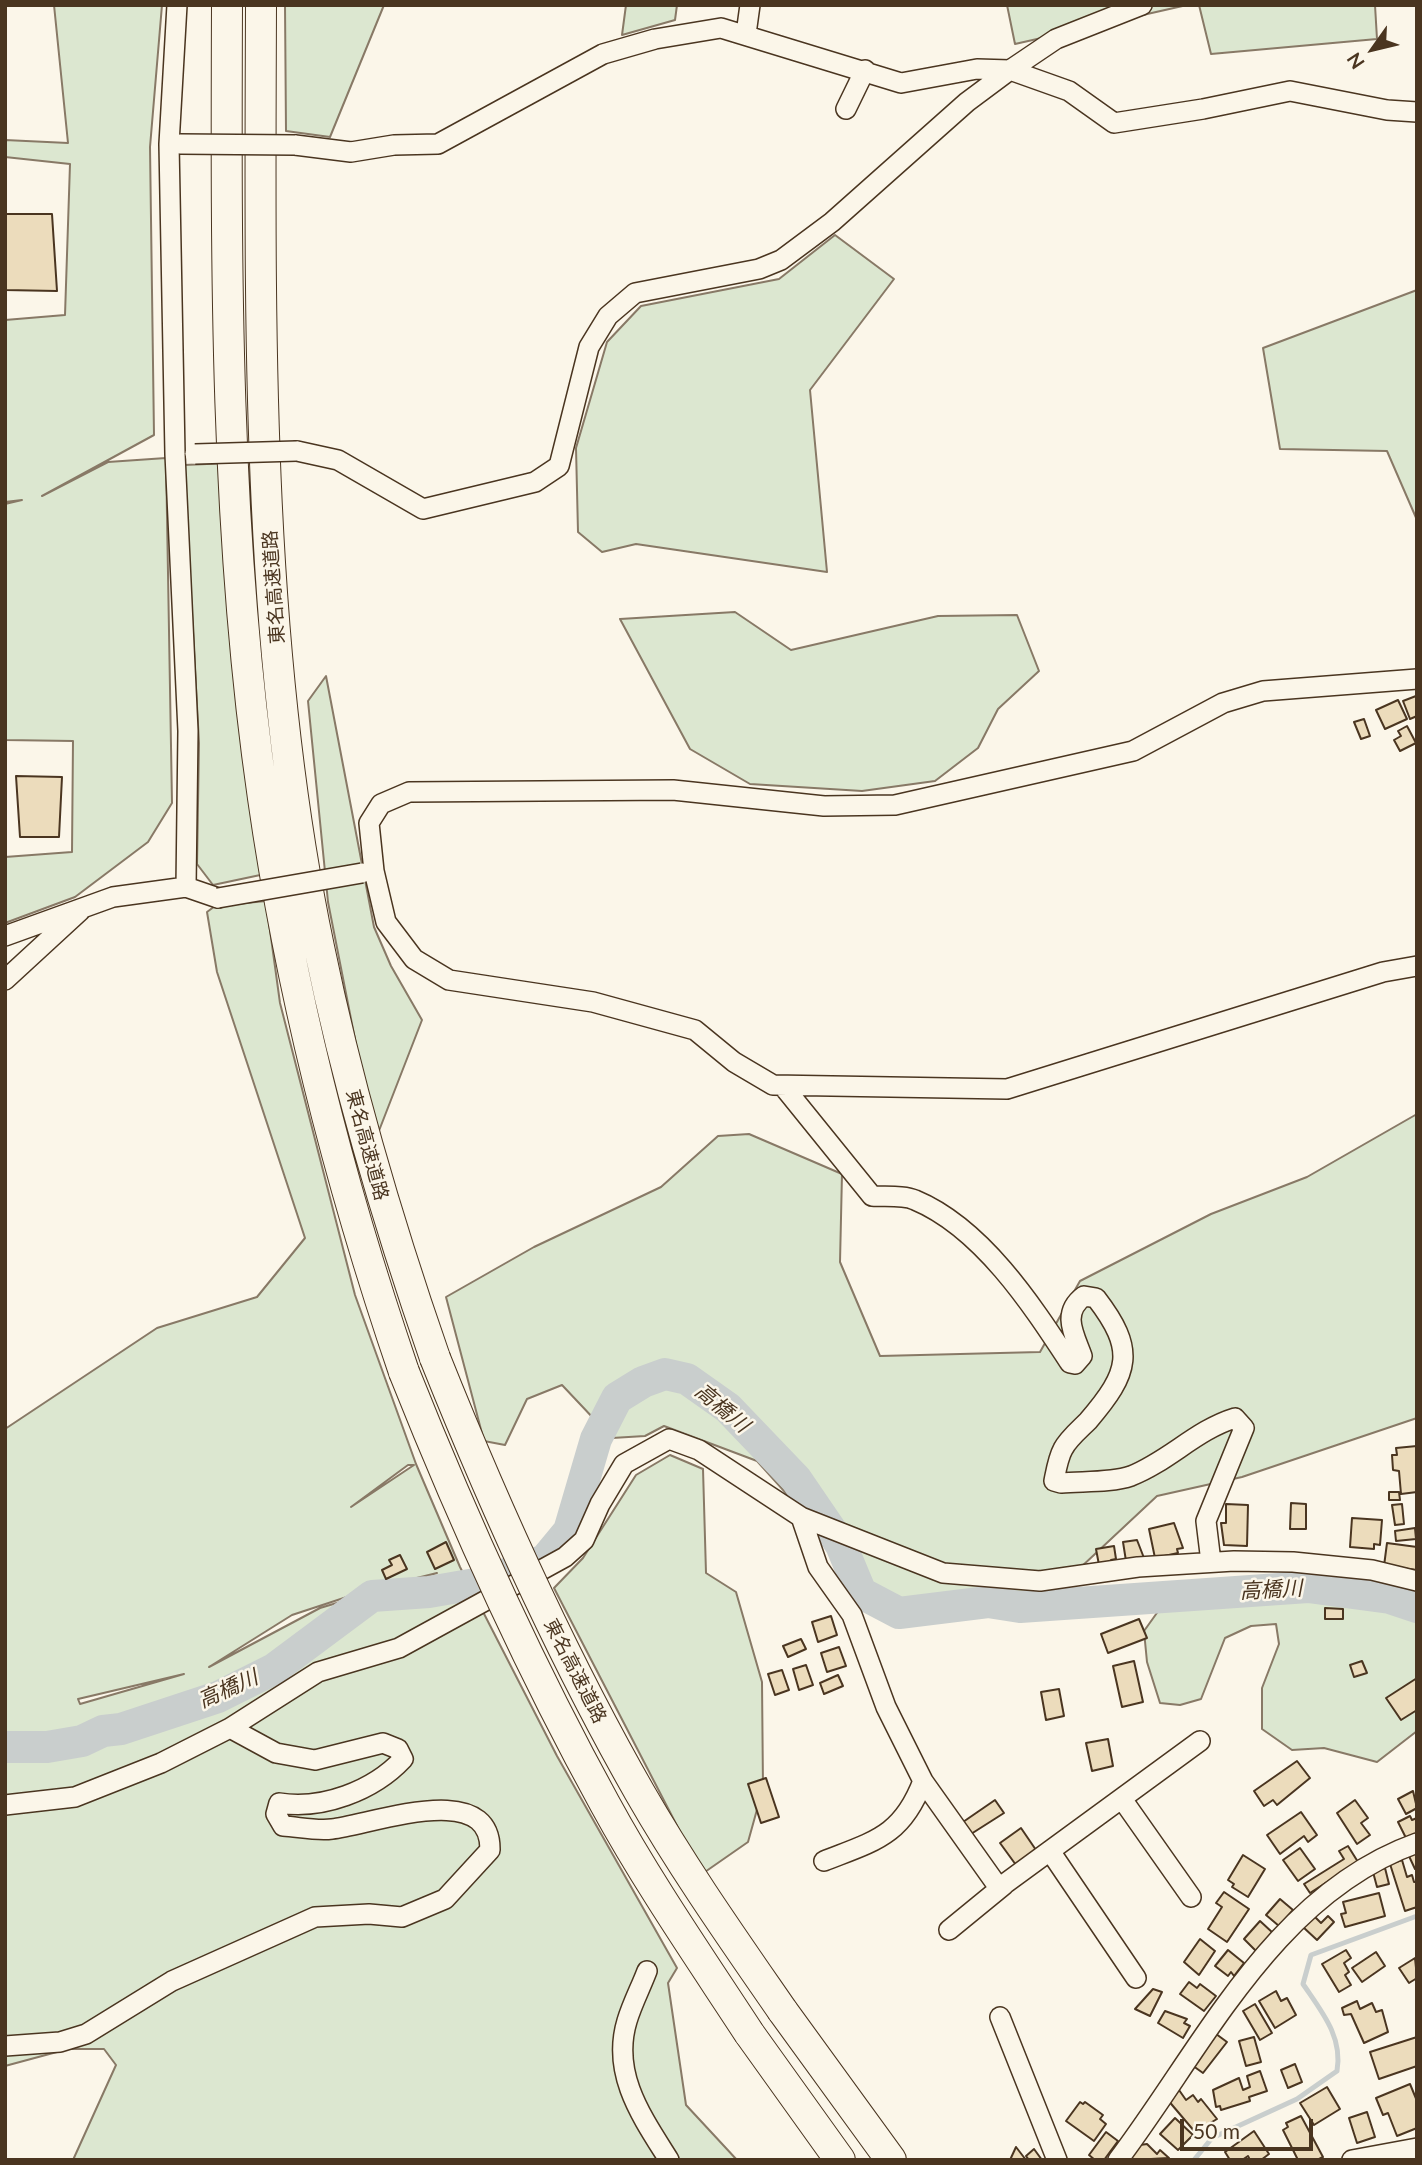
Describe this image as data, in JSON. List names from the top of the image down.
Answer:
{
  "streets": {
    "highway": ["東名高速道路"]
  },
  "water": ["高橋川"],
  "scale_bar": "50 m",
  "north": "bottom left"
}
